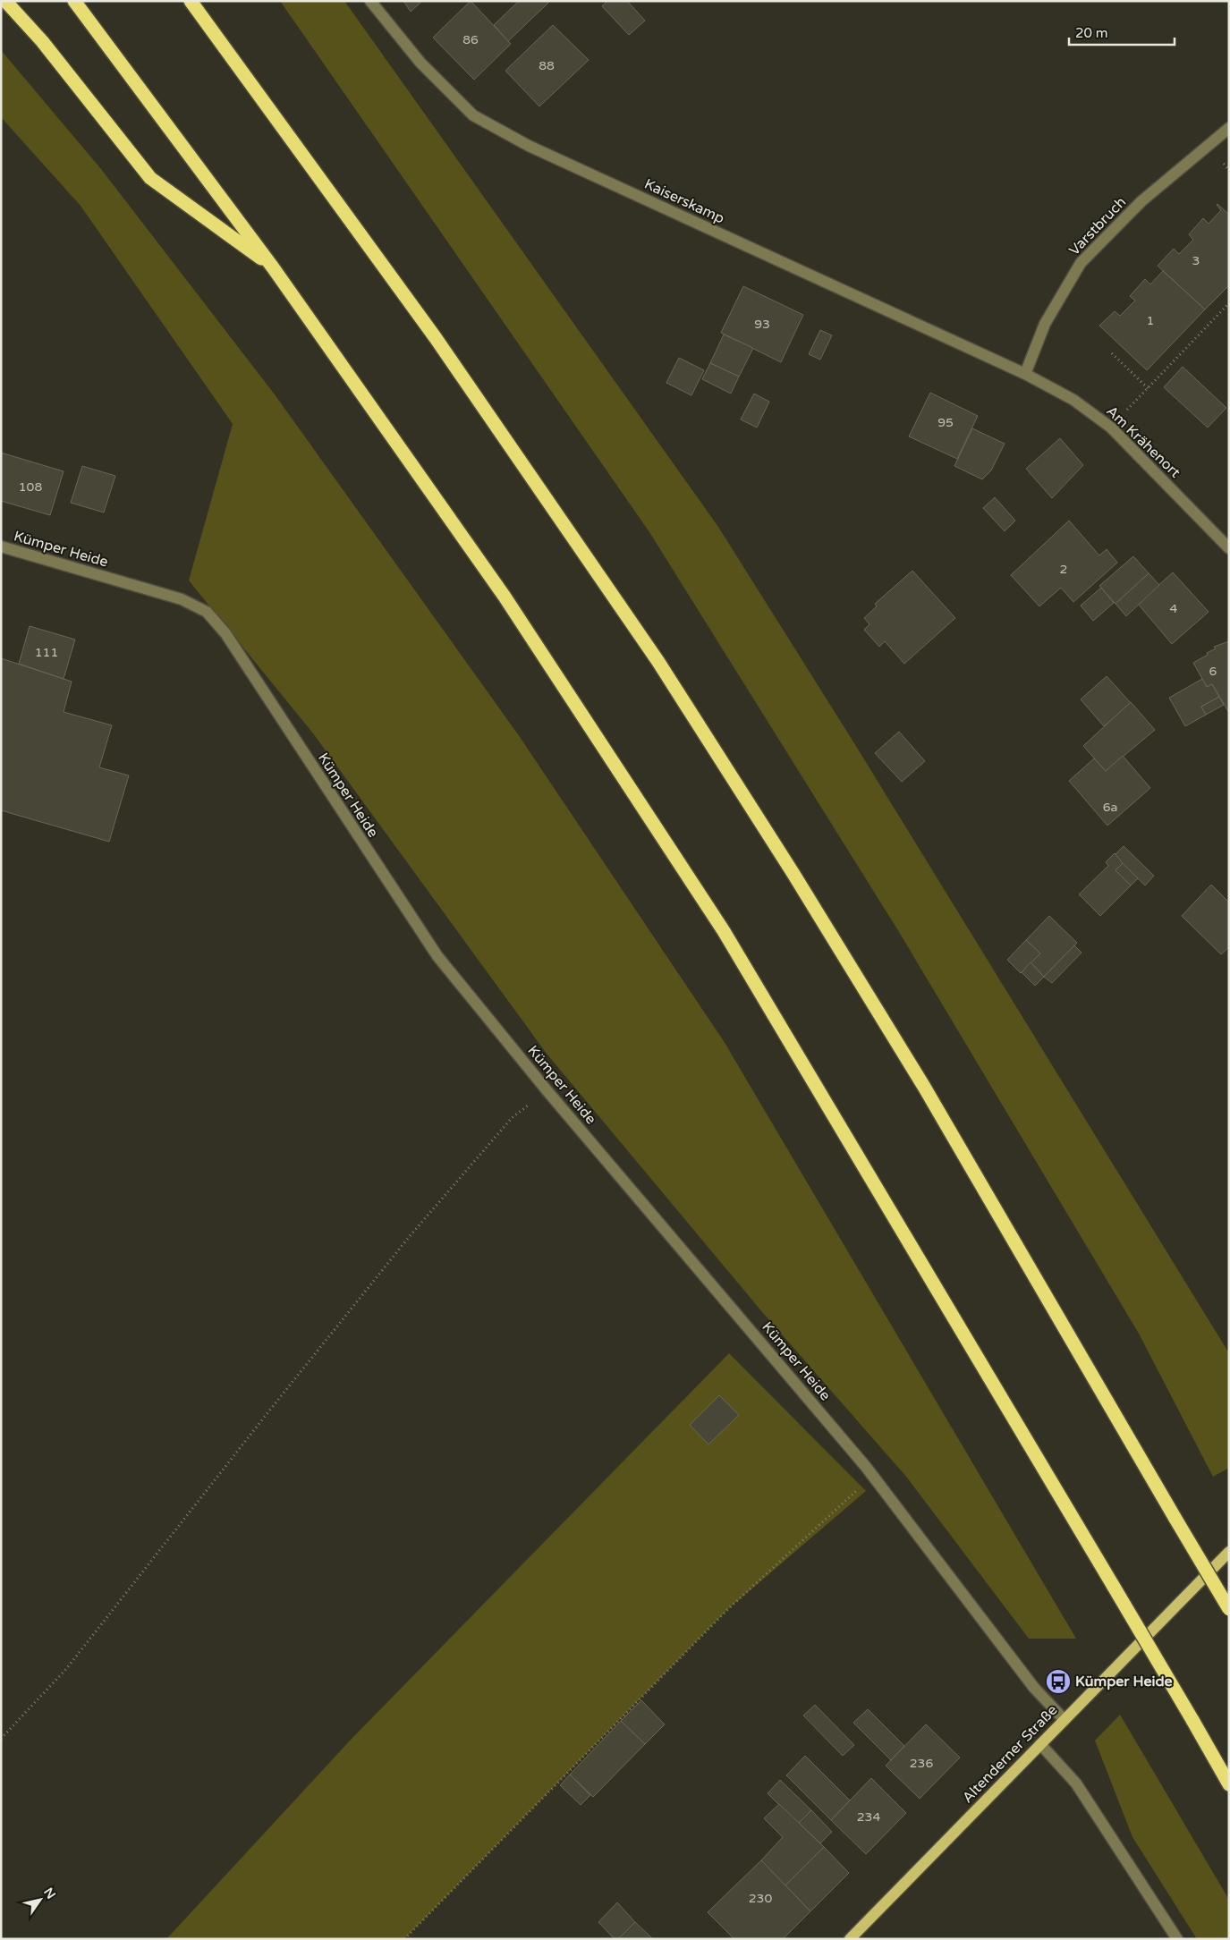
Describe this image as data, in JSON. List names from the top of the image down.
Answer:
{
  "streets": {
    "main road": ["Altenderner Straße"],
    "street": [
      "Kaiserskamp",
      "Varstbruch",
      "Am Krähenort",
      "Kümper Heide"
    ]
  },
  "crossings": [
    ["Kaiserskamp", "Varstbruch"],
    ["Kaiserskamp", "Am Krähenort"],
    ["Varstbruch", "Am Krähenort"],
    ["Kümper Heide", "Altenderner Straße"]
  ],
  "places": {
    "bus stop": ["Kümper Heide"]
  },
  "house_numbers": [
    "86",
    "88",
    "3",
    "1",
    "93",
    "95",
    "108",
    "2",
    "4",
    "111",
    "6",
    "6a",
    "236",
    "234",
    "230"
  ],
  "scale_bar": "20 m",
  "north": "top right"
}
